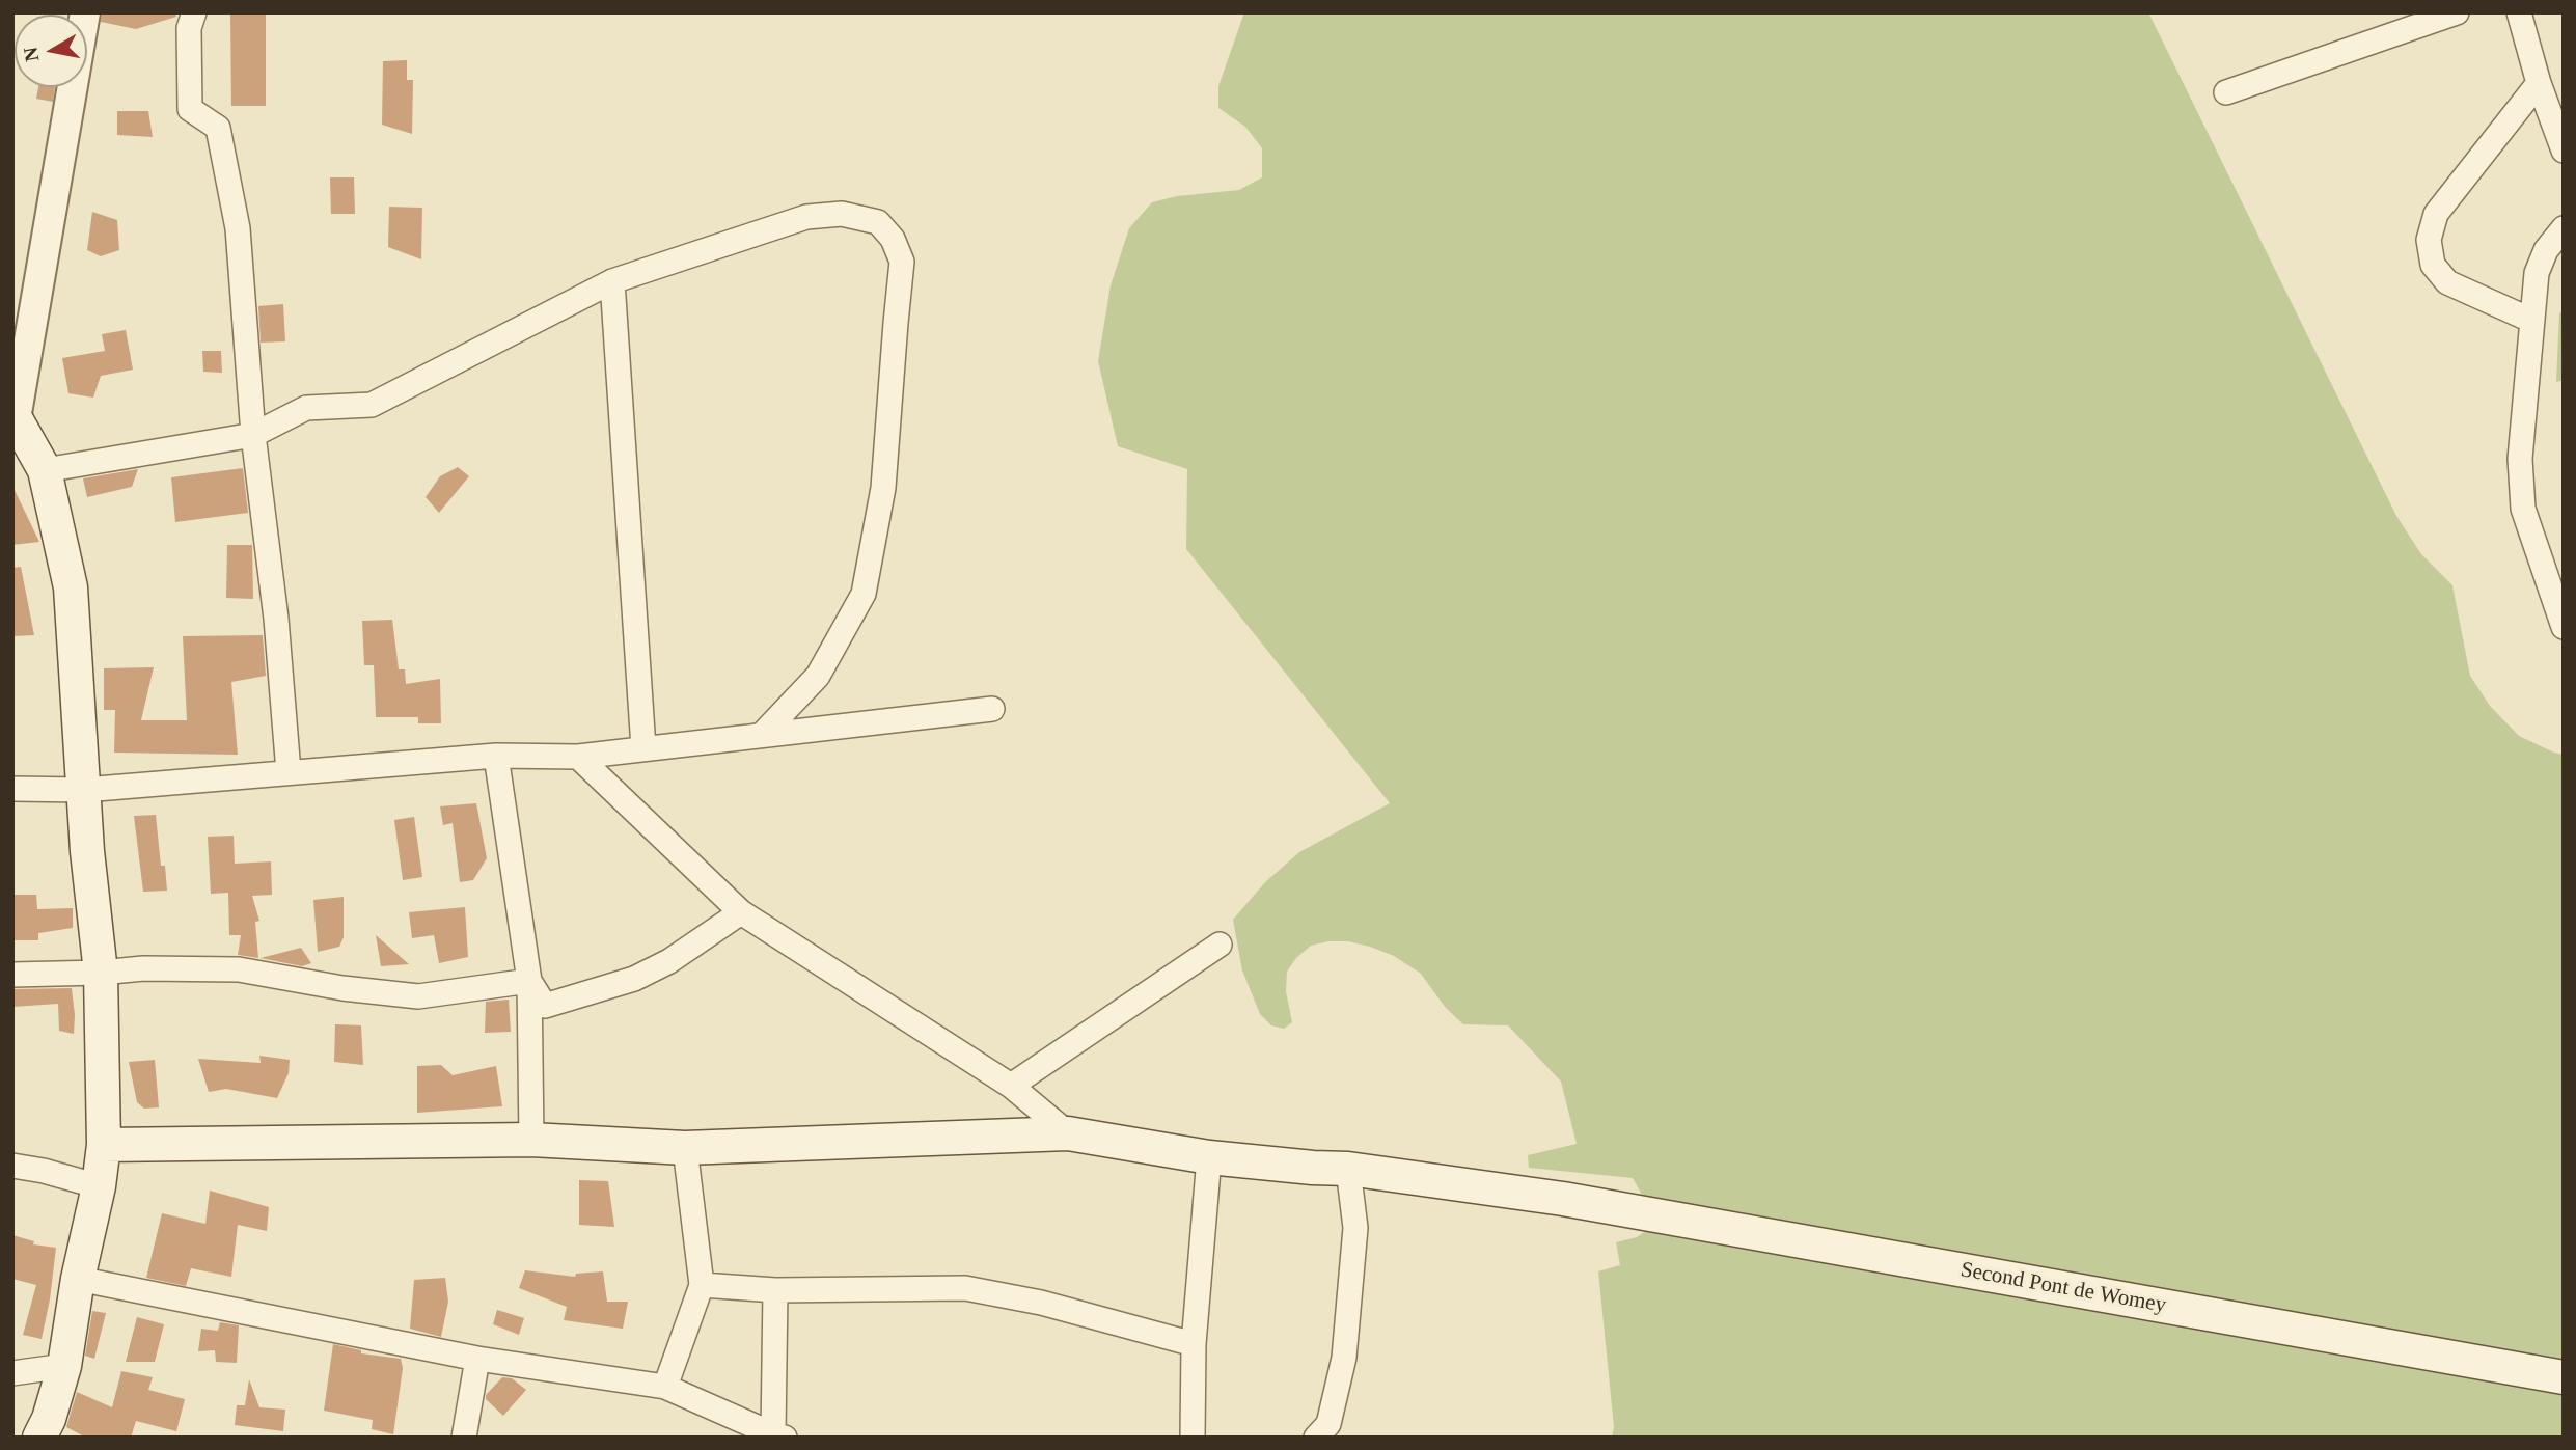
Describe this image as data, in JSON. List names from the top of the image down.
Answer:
{
  "streets": {
    "main road": ["Second Pont de Womey"]
  },
  "north": "left"
}
